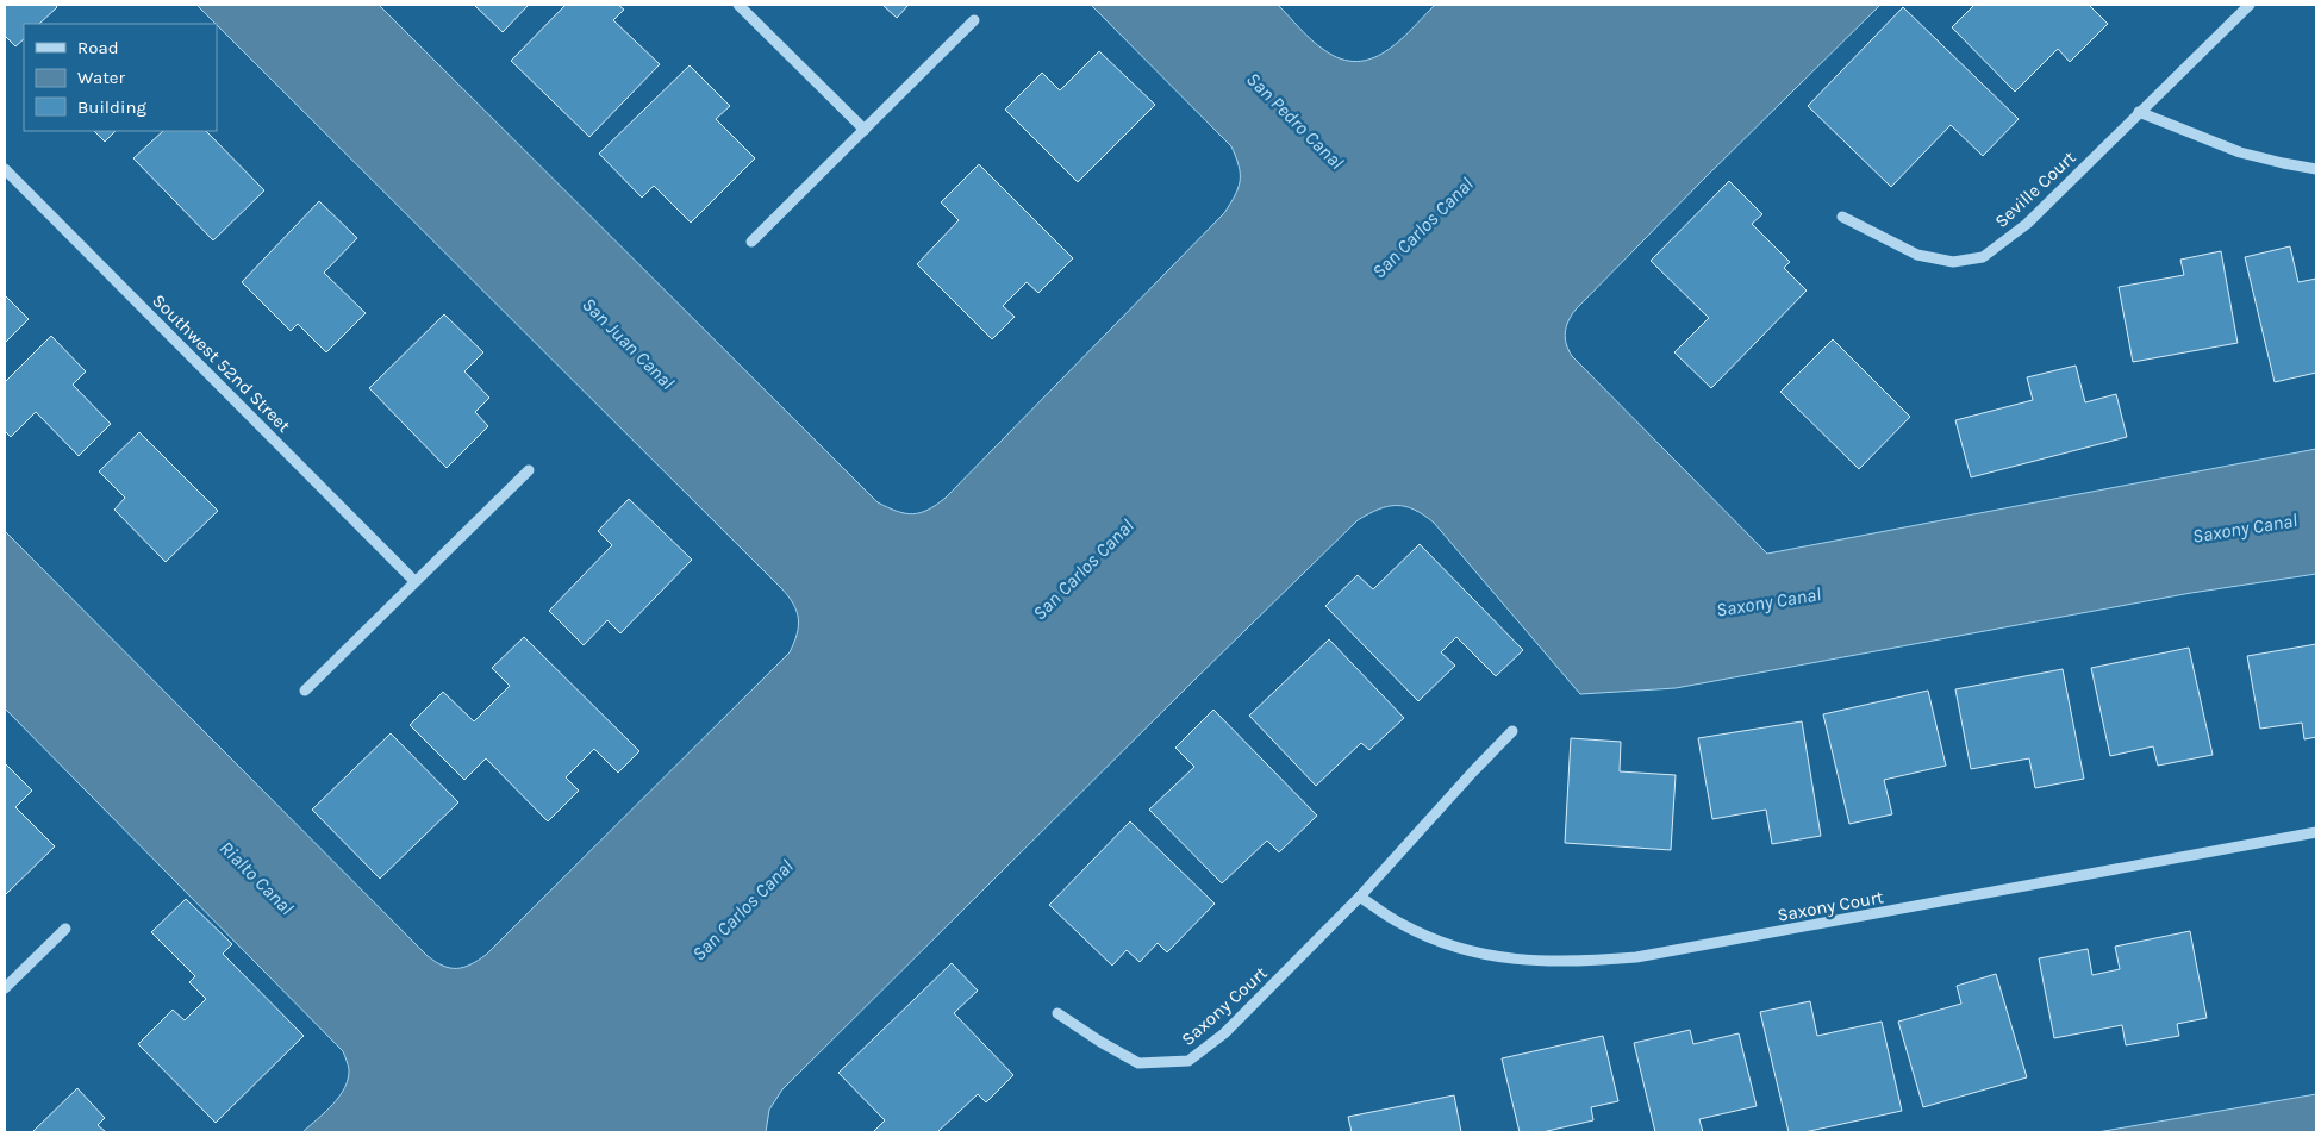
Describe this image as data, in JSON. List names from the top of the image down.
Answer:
{
  "streets": {
    "street": ["Seville Court", "Southwest 52nd Street", "Saxony Court"]
  },
  "water": [
    "San Pedro Canal",
    "San Carlos Canal",
    "San Juan Canal",
    "Saxony Canal",
    "Rialto Canal"
  ],
  "legend": ["Road", "Water", "Building"]
}
